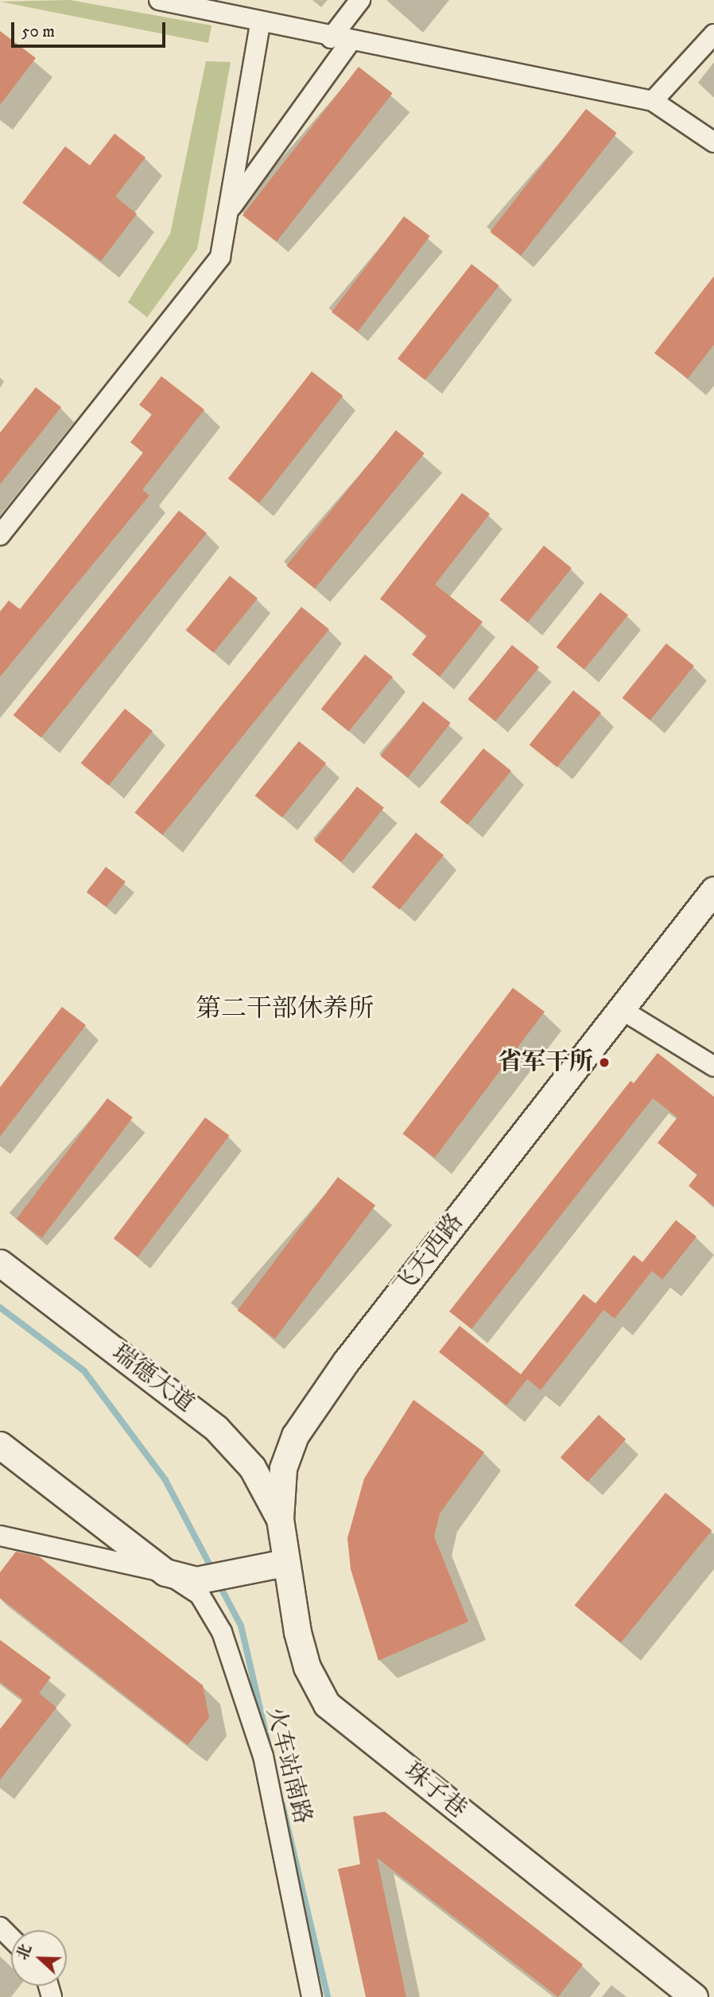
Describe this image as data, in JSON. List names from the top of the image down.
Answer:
{
  "streets": {
    "street": [
      "飞天西路",
      "瑞德大道",
      "火车站南路",
      "珠子巷"
    ]
  },
  "crossings": [
    ["飞天西路", "瑞德大道"],
    ["飞天西路", "珠子巷"],
    ["瑞德大道", "珠子巷"]
  ],
  "districts": ["第二干部休养所"],
  "places": ["省军干所"],
  "scale_bar": "50 m",
  "north": "left"
}
